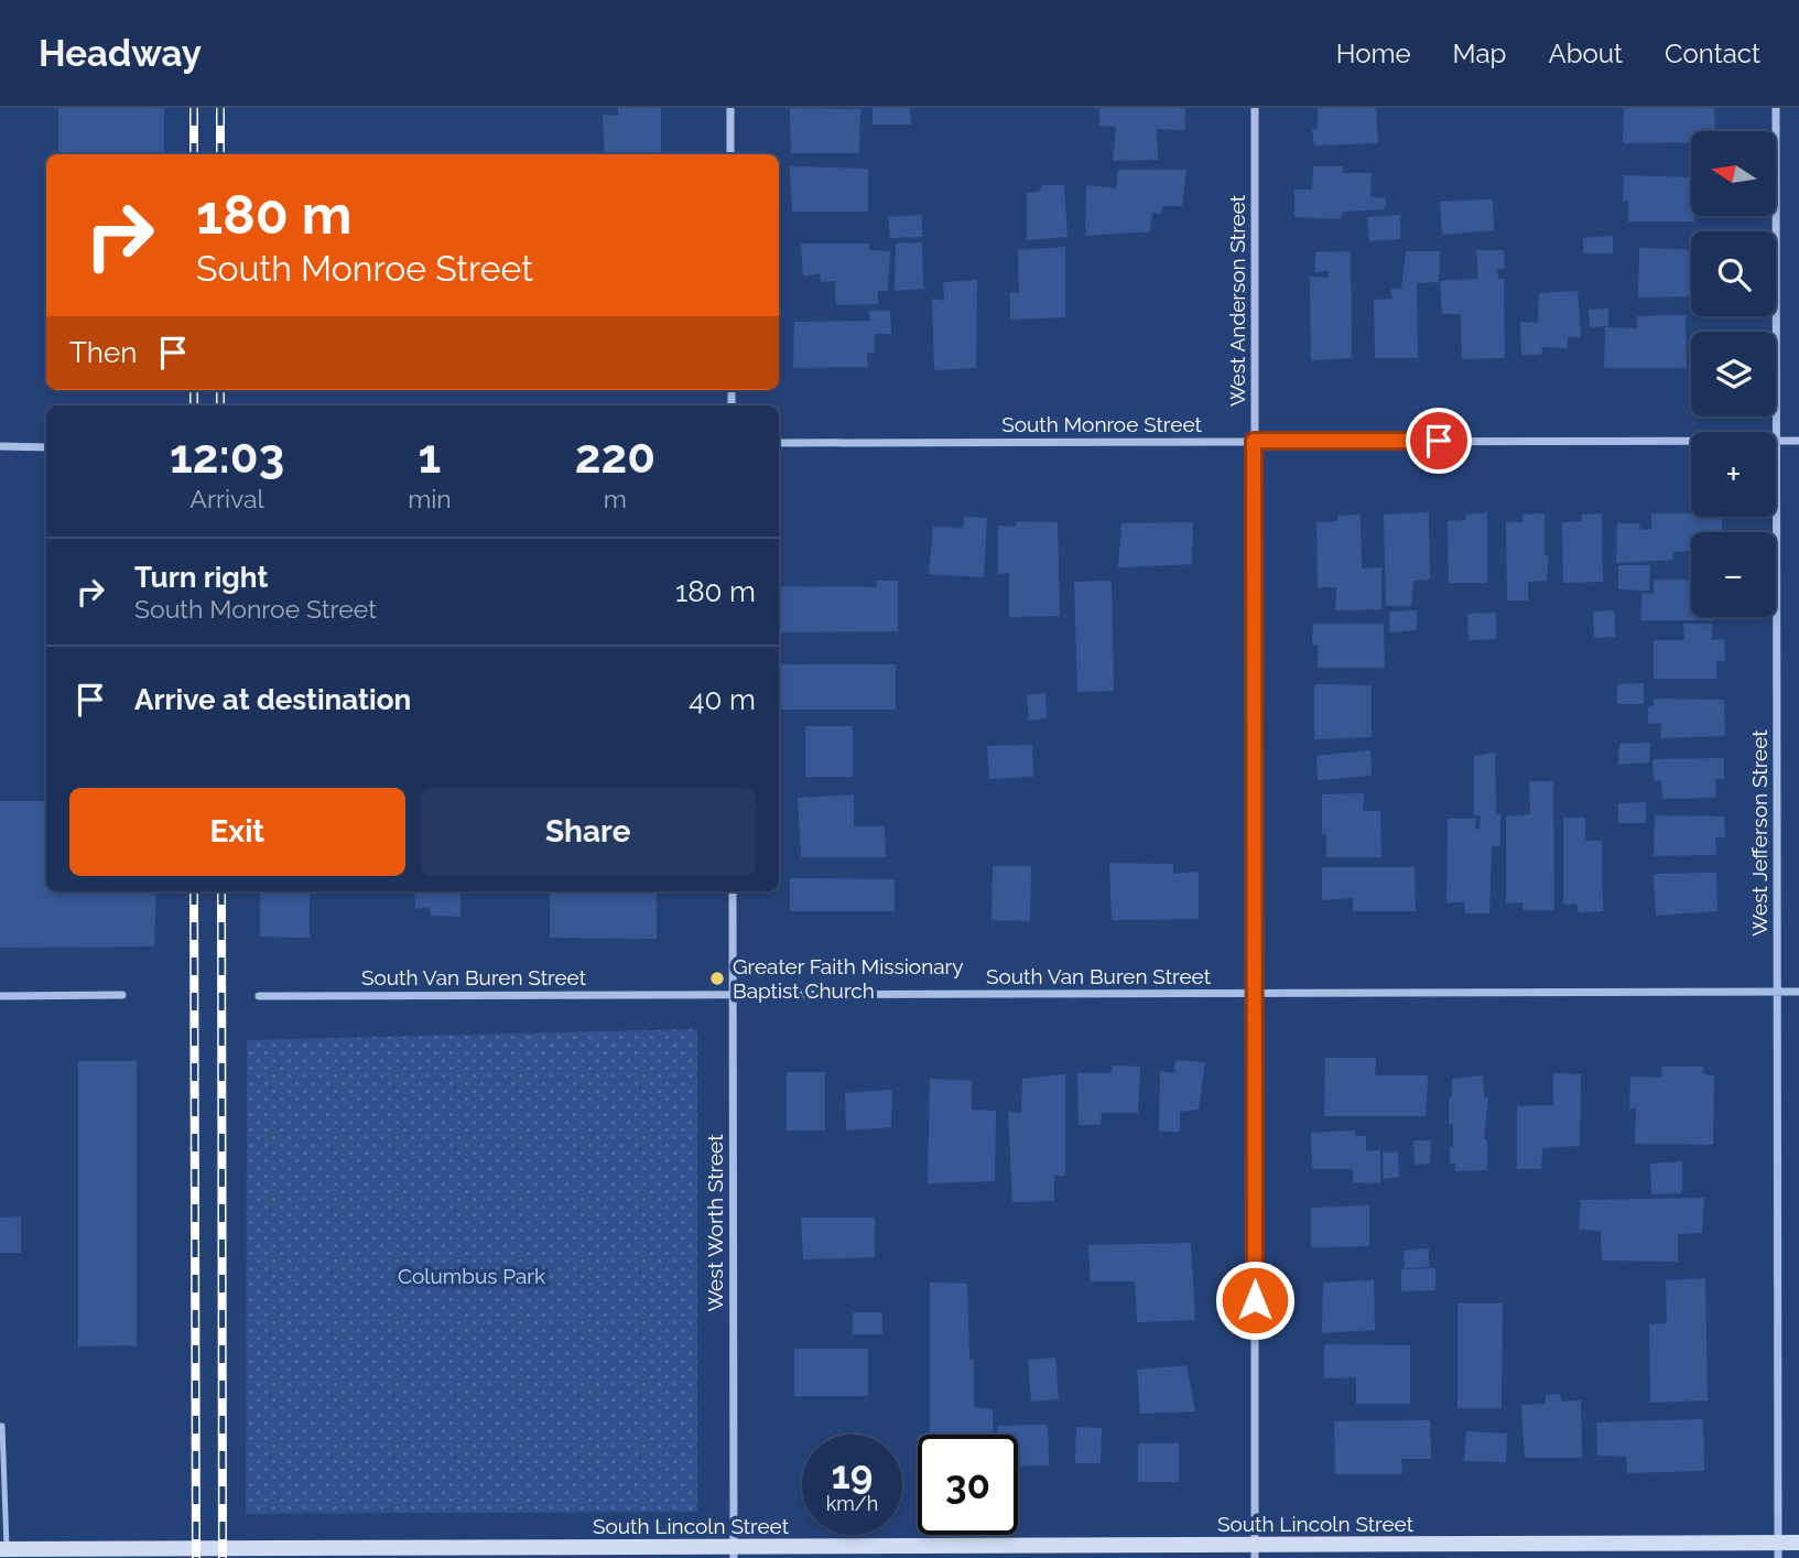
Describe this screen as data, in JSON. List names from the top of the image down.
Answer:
{
  "streets": {
    "street": [
      "West Anderson Street",
      "South Monroe Street",
      "West Jefferson Street",
      "South Van Buren Street",
      "West Worth Street",
      "South Lincoln Street"
    ]
  },
  "crossings": [
    ["West Anderson Street", "South Monroe Street"],
    ["West Anderson Street", "South Van Buren Street"],
    ["West Anderson Street", "South Lincoln Street"],
    ["South Monroe Street", "West Jefferson Street"],
    ["West Jefferson Street", "South Van Buren Street"],
    ["West Jefferson Street", "South Lincoln Street"],
    ["South Van Buren Street", "West Worth Street"],
    ["West Worth Street", "South Lincoln Street"]
  ],
  "parks": ["Columbus Park"],
  "places": ["Greater Faith Missionary Baptist Church"],
  "north": "left",
  "page": {
    "header": "Headway",
    "nav": [
      "Home",
      "Map",
      "About",
      "Contact"
    ],
    "map_buttons": ["+", "−"],
    "turn": ["180 m", "South Monroe Street"],
    "then": "Then",
    "eta": [
      "12:03",
      "Arrival",
      "1",
      "min",
      "220",
      "m"
    ],
    "list": [
      {
        "name": "Turn right",
        "note": "South Monroe Street",
        "value": "180 m"
      },
      {
        "name": "Arrive at destination",
        "value": "40 m"
      }
    ],
    "buttons": ["Exit", "Share"],
    "speed": "19 km/h",
    "limit": "30"
  }
}
